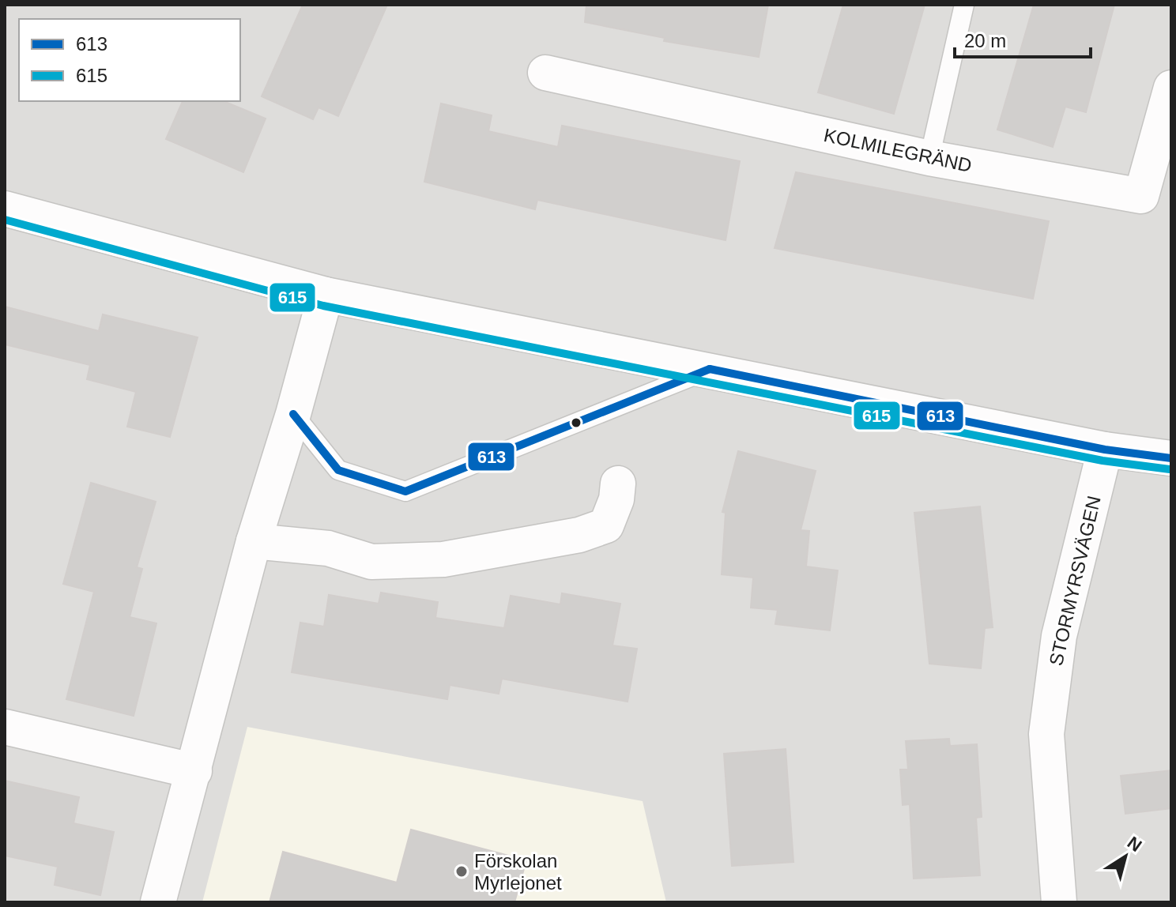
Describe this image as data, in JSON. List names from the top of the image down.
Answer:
{
  "streets": {
    "street": ["KOLMILEGRÄND", "STORMYRSVÄGEN"]
  },
  "places": ["Förskolan Myrlejonet"],
  "lines": ["transit line 615", "transit line 613"],
  "legend": ["613", "615"],
  "scale_bar": "20 m",
  "north": "top right"
}
